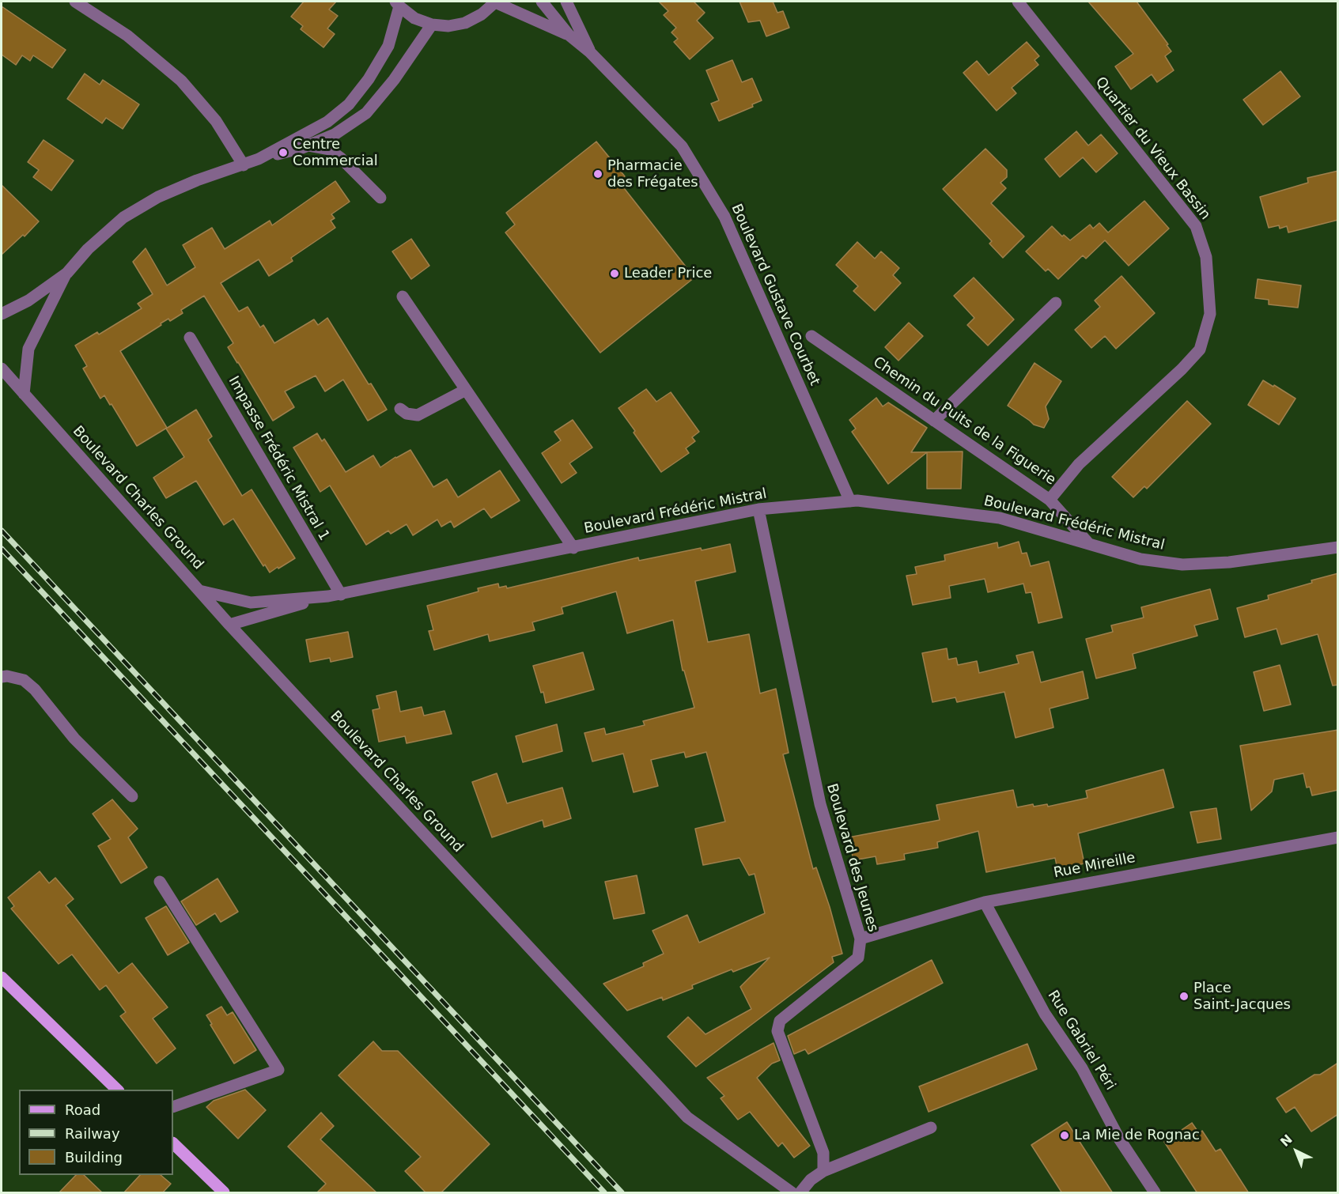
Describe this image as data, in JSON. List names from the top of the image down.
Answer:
{
  "streets": {
    "street": [
      "Quartier du Vieux Bassin",
      "Boulevard Gustave Courbet",
      "Chemin du Puits de la Figuerie",
      "Impasse Frédéric Mistral 1",
      "Boulevard Charles Ground",
      "Boulevard Frédéric Mistral",
      "Boulevard des Jeunes",
      "Rue Mireille",
      "Rue Gabriel Péri"
    ]
  },
  "crossings": [
    ["Quartier du Vieux Bassin", "Chemin du Puits de la Figuerie"],
    ["Boulevard Gustave Courbet", "Boulevard Frédéric Mistral"],
    ["Chemin du Puits de la Figuerie", "Boulevard Frédéric Mistral"],
    ["Impasse Frédéric Mistral 1", "Boulevard Frédéric Mistral"],
    ["Boulevard Charles Ground", "Boulevard Frédéric Mistral"],
    ["Boulevard Frédéric Mistral", "Boulevard des Jeunes"],
    ["Boulevard des Jeunes", "Rue Mireille"],
    ["Rue Mireille", "Rue Gabriel Péri"]
  ],
  "places": [
    "Centre Commercial",
    "Pharmacie des Frégates",
    "Leader Price",
    "Place Saint-Jacques",
    "La Mie de Rognac"
  ],
  "legend": ["Road", "Railway", "Building"],
  "north": "top left"
}
